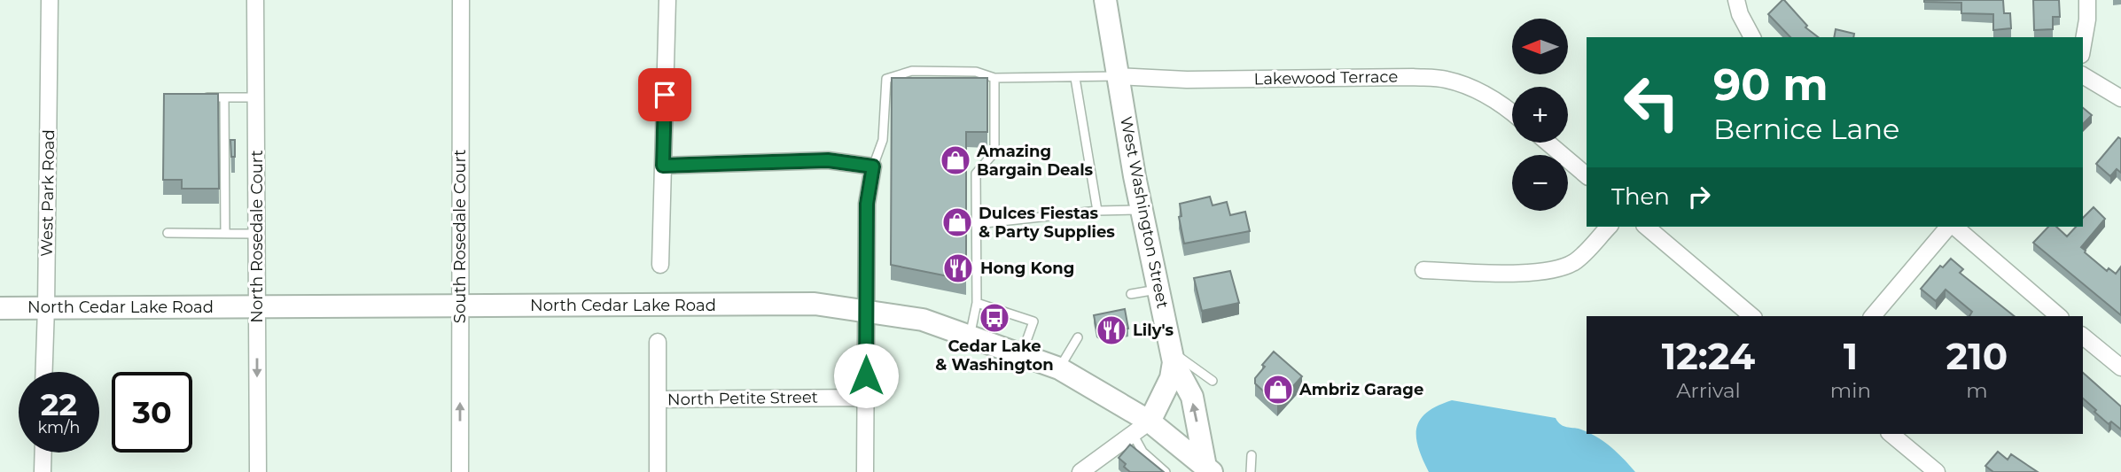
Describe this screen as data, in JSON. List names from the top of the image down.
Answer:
{
  "streets": {
    "main road": ["West Washington Street", "North Cedar Lake Road"],
    "street": [
      "Lakewood Terrace",
      "West Park Road",
      "North Rosedale Court",
      "South Rosedale Court",
      "North Petite Street"
    ]
  },
  "crossings": [
    ["Lakewood Terrace", "West Washington Street"],
    ["West Park Road", "North Cedar Lake Road"],
    ["West Washington Street", "North Cedar Lake Road"],
    ["North Rosedale Court", "North Cedar Lake Road"],
    ["South Rosedale Court", "North Cedar Lake Road"]
  ],
  "one_way": ["North Rosedale Court", "South Rosedale Court"],
  "places": {
    "shop": ["Amazing Bargain Deals", "Dulces Fiestas & Party Supplies", "Ambriz Garage"],
    "restaurant": ["Hong Kong", "Lily's"],
    "bus stop": ["Cedar Lake & Washington"]
  },
  "north": "left",
  "page": {
    "map_buttons": ["+", "−"],
    "turn": ["90 m", "Bernice Lane"],
    "then": "Then",
    "eta": [
      "12:24",
      "Arrival",
      "1",
      "min",
      "210",
      "m"
    ],
    "speed": "22 km/h",
    "limit": "30"
  }
}
